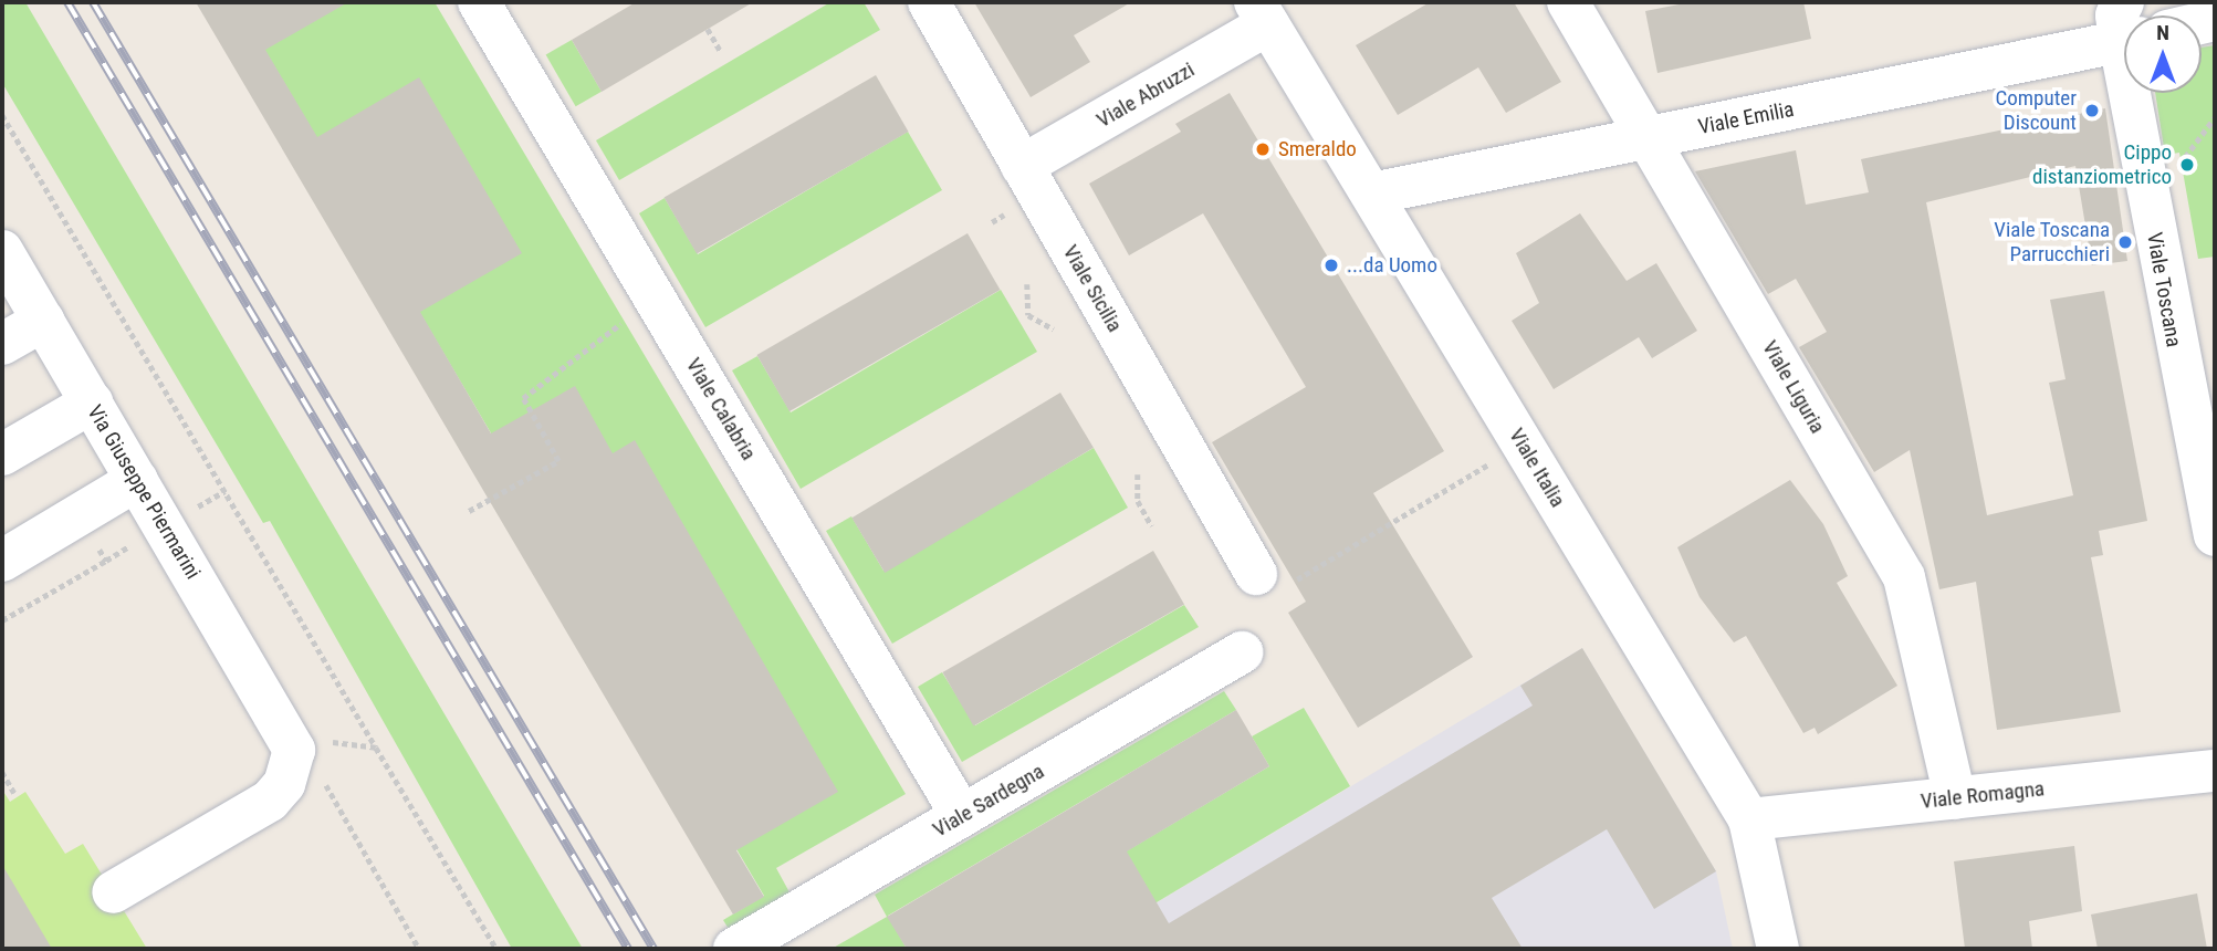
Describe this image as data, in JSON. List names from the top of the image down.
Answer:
{
  "streets": {
    "street": [
      "Viale Abruzzi",
      "Viale Emilia",
      "Viale Sicilia",
      "Viale Toscana",
      "Viale Liguria",
      "Viale Calabria",
      "Viale Italia",
      "Via Giuseppe Piermarini",
      "Viale Romagna",
      "Viale Sardegna"
    ]
  },
  "crossings": [
    ["Viale Abruzzi", "Viale Sicilia"],
    ["Viale Abruzzi", "Viale Italia"],
    ["Viale Emilia", "Viale Liguria"],
    ["Viale Emilia", "Viale Italia"],
    ["Viale Liguria", "Viale Romagna"],
    ["Viale Calabria", "Viale Sardegna"],
    ["Viale Italia", "Viale Romagna"]
  ],
  "places": [
    "Computer Discount",
    "Smeraldo",
    "Cippo distanziometrico",
    "Viale Toscana Parrucchieri",
    "...da Uomo"
  ],
  "north": "top"
}
